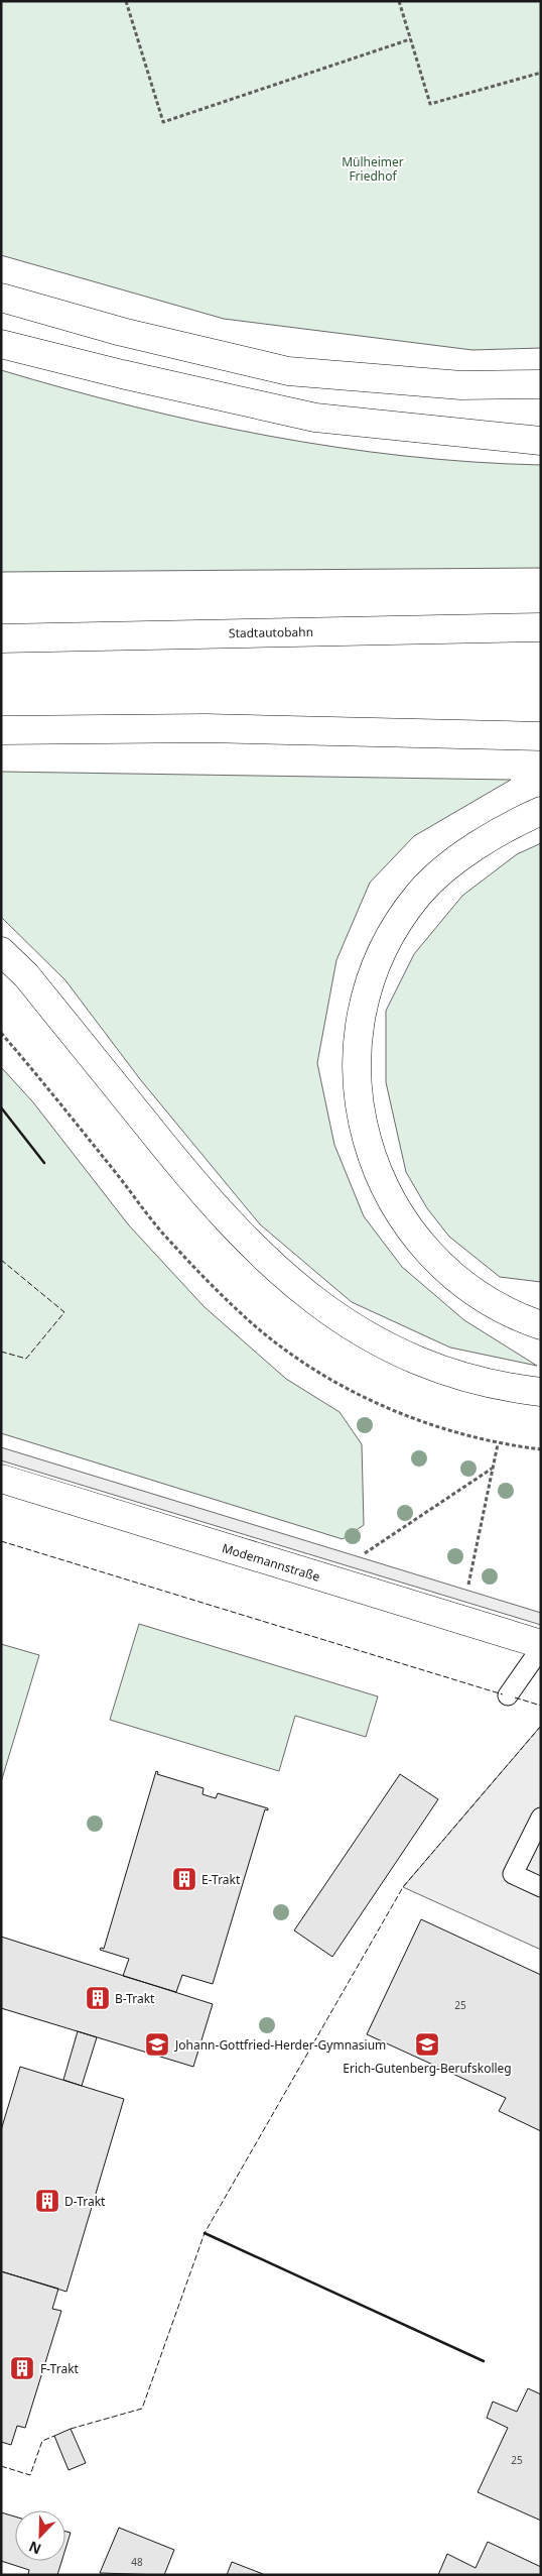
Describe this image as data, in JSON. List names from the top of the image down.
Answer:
{
  "streets": {
    "main road": ["Stadtautobahn", "Modemannstraße"]
  },
  "parks": ["Mülheimer Friedhof"],
  "places": {
    "building": [
      "E-Trakt",
      "B-Trakt",
      "D-Trakt",
      "F-Trakt"
    ],
    "school or university": ["Johann-Gottfried-Herder-Gymnasium", "Erich-Gutenberg-Berufskolleg"]
  },
  "house_numbers": ["25", "25", "48"],
  "north": "bottom left"
}
